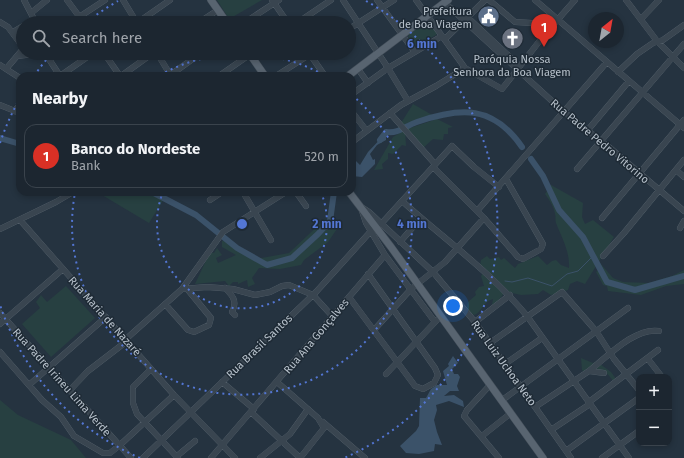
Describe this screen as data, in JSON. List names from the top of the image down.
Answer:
{
  "streets": {
    "street": [
      "Rua Padre Pedro Vitorino",
      "Rua Maria de Nazaré",
      "Rua Ana Gonçalves",
      "Rua Brasil Santos",
      "Rua Luiz Uchoa Neto",
      "Rua Padre Irineu Lima Verde"
    ]
  },
  "crossings": [
    ["Rua Maria de Nazaré", "Rua Ana Gonçalves"],
    ["Rua Maria de Nazaré", "Rua Brasil Santos"]
  ],
  "places": {
    "public building": ["Prefeitura de Boa Viagem"],
    "church": ["Paróquia Nossa Senhora da Boa Viagem"]
  },
  "north": "top right",
  "page": {
    "pins": "1",
    "search": "Search here",
    "heading": "Nearby",
    "list": [
      {
        "mark": "1",
        "name": "Banco do Nordeste",
        "note": "Bank",
        "value": "520 m"
      }
    ],
    "map_buttons": ["+", "−"]
  },
  "rings": ["6 min", "2 min", "4 min"]
}
